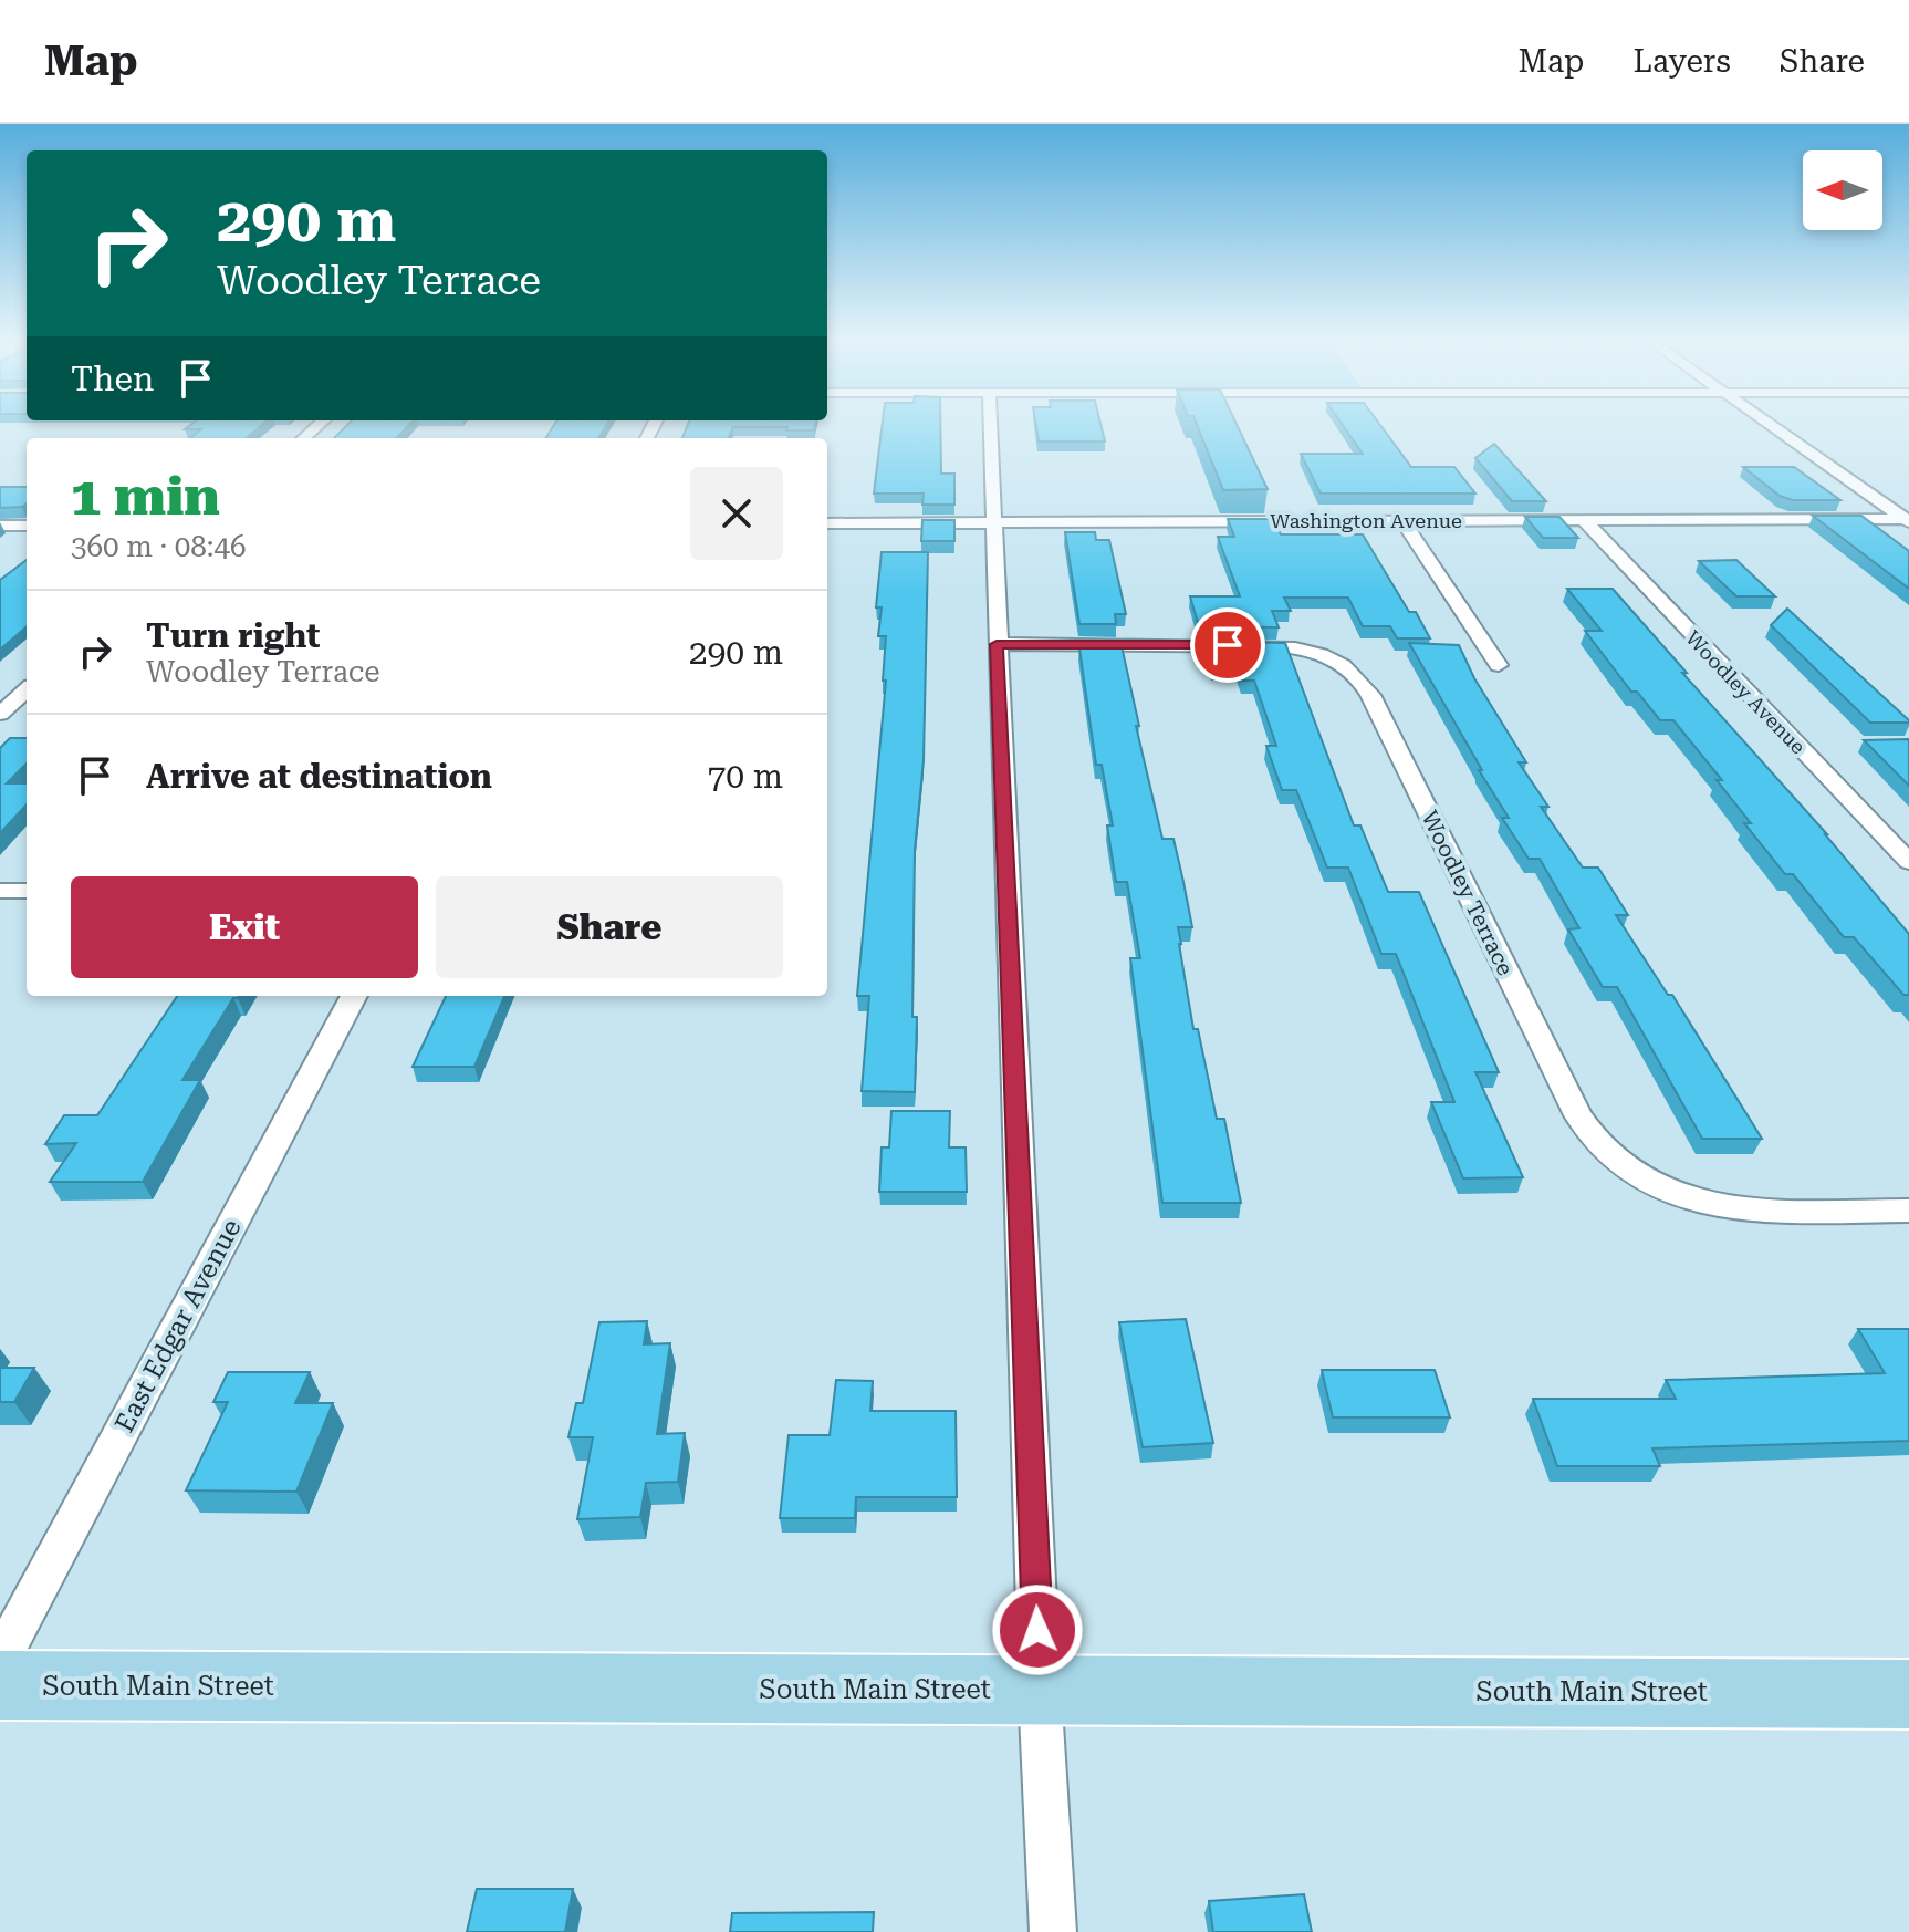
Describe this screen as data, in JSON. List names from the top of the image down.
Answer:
{
  "streets": {
    "main road": ["South Main Street"],
    "street": [
      "Washington Avenue",
      "Woodley Avenue",
      "Woodley Terrace",
      "East Edgar Avenue"
    ]
  },
  "crossings": [
    ["Washington Avenue", "Woodley Avenue"]
  ],
  "north": "left",
  "page": {
    "header": "Map",
    "nav": ["Map", "Layers", "Share"],
    "turn": ["290 m", "Woodley Terrace"],
    "then": "Then",
    "heading": ["1 min", "360 m · 08:46"],
    "list": [
      {
        "name": "Turn right",
        "note": "Woodley Terrace",
        "value": "290 m"
      },
      {
        "name": "Arrive at destination",
        "value": "70 m"
      }
    ],
    "buttons": ["Exit", "Share"]
  }
}
